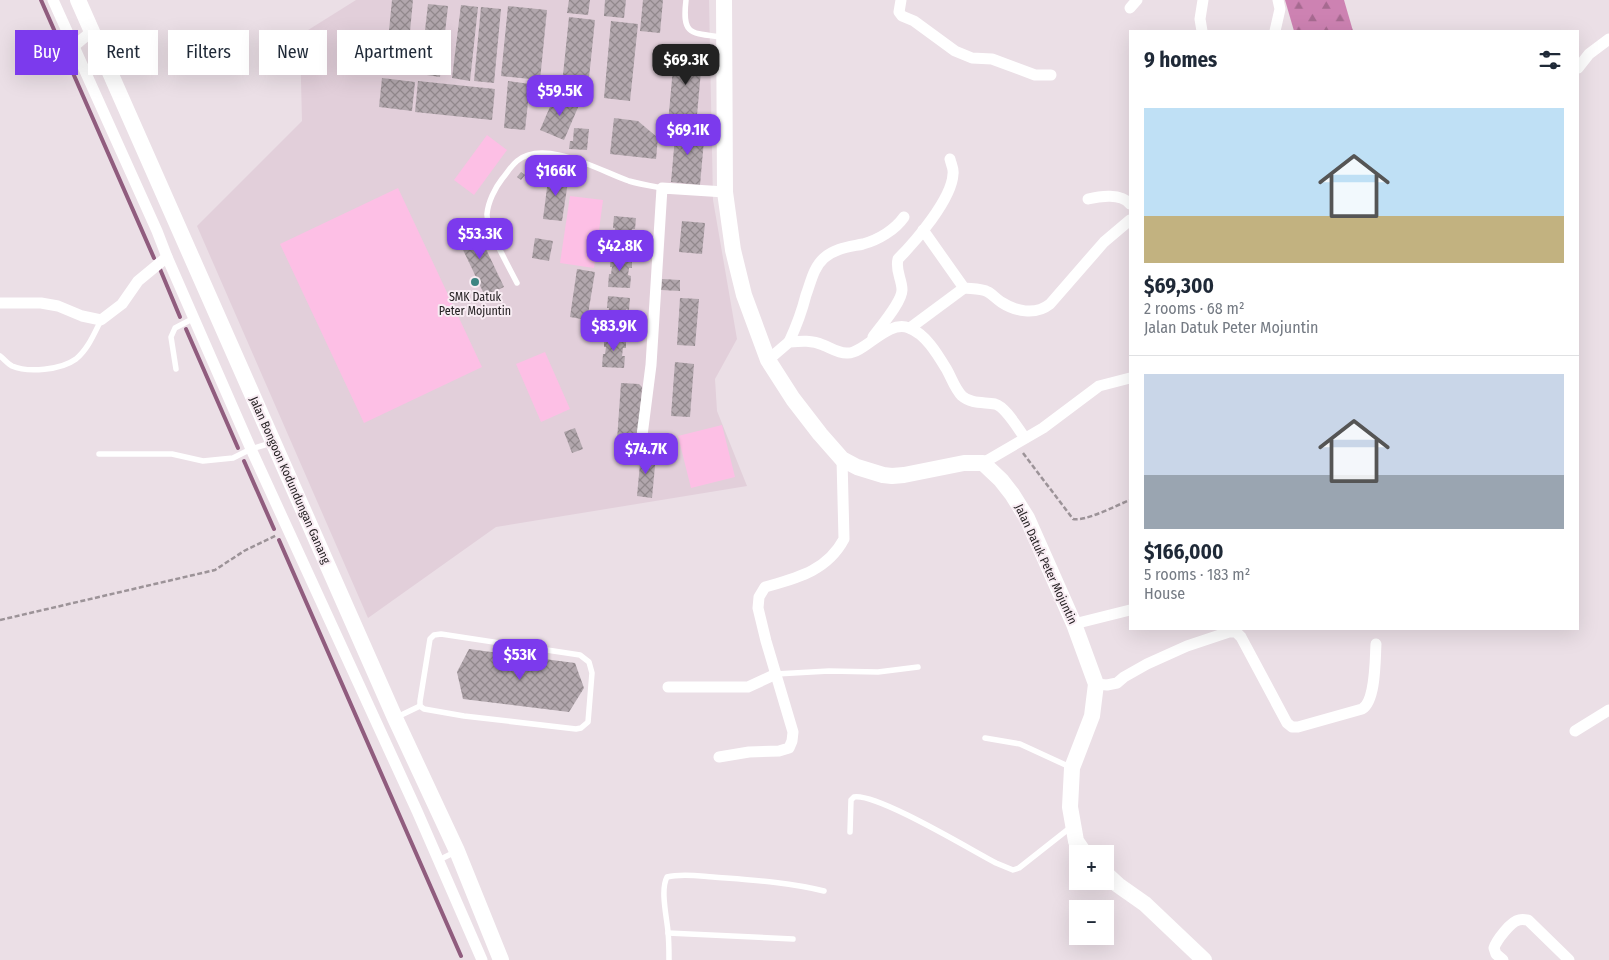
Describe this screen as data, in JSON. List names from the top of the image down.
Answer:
{
  "streets": {
    "street": ["Jalan Bongoon Kodundungan Ganang", "Jalan Datuk Peter Mojuntin"]
  },
  "places": ["SMK Datuk Peter Mojuntin"],
  "page": {
    "chip": [
      "Buy",
      "Rent",
      "Filters",
      "New",
      "Apartment"
    ],
    "heading": "9 homes",
    "price": [
      "$69.3K",
      "$59.5K",
      "$69.1K",
      "$166K",
      "$53.3K",
      "$42.8K",
      "$83.9K",
      "$74.7K",
      "$53K"
    ],
    "list": [
      {
        "name": "$69,300",
        "note": "2 rooms · 68 m² · Jalan Datuk Peter Mojuntin"
      },
      {
        "name": "$166,000",
        "note": "5 rooms · 183 m² · House"
      }
    ],
    "map_buttons": ["+", "−"]
  }
}
